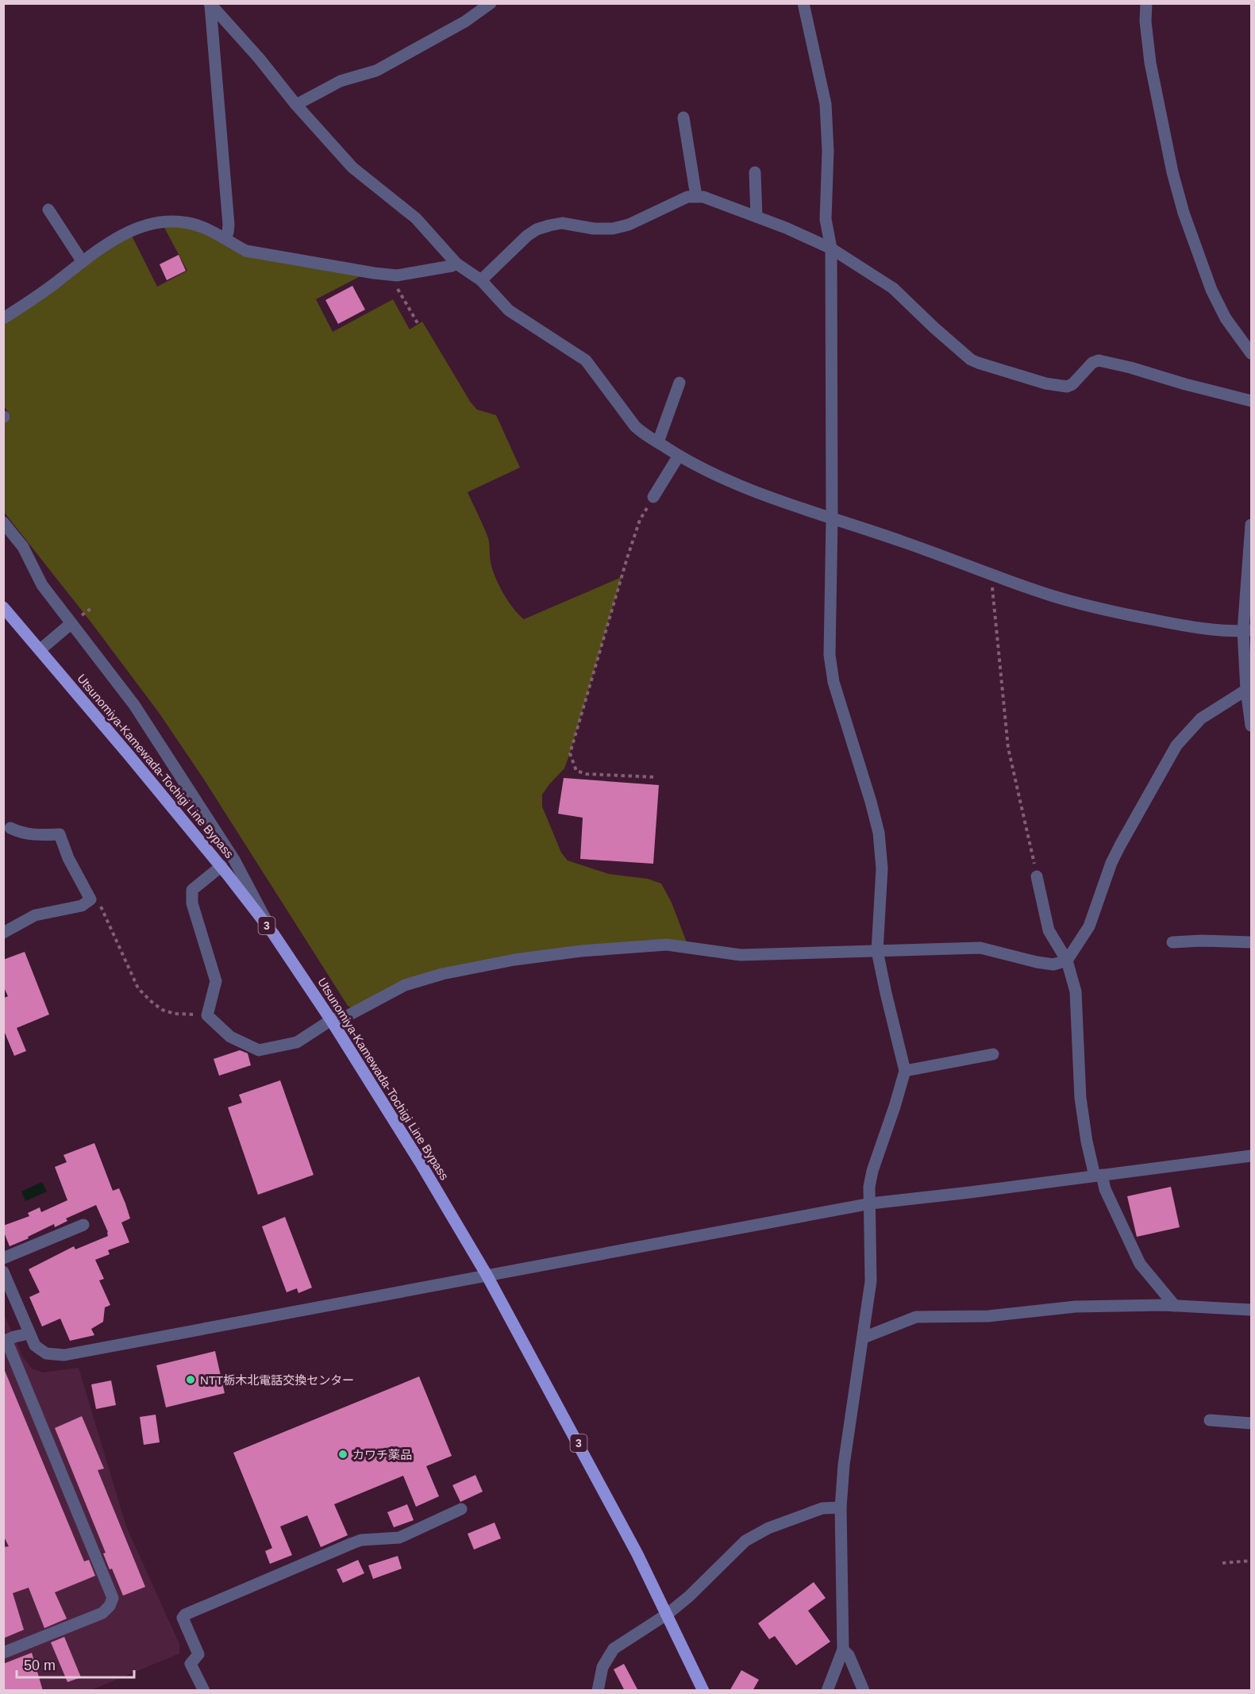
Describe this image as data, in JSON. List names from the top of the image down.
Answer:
{
  "streets": {
    "main road": ["Utsunomiya-Kamewada-Tochigi Line Bypass", "3"]
  },
  "places": ["NTT栃木北電話交換センター", "カワチ薬品"],
  "scale_bar": "50 m"
}
